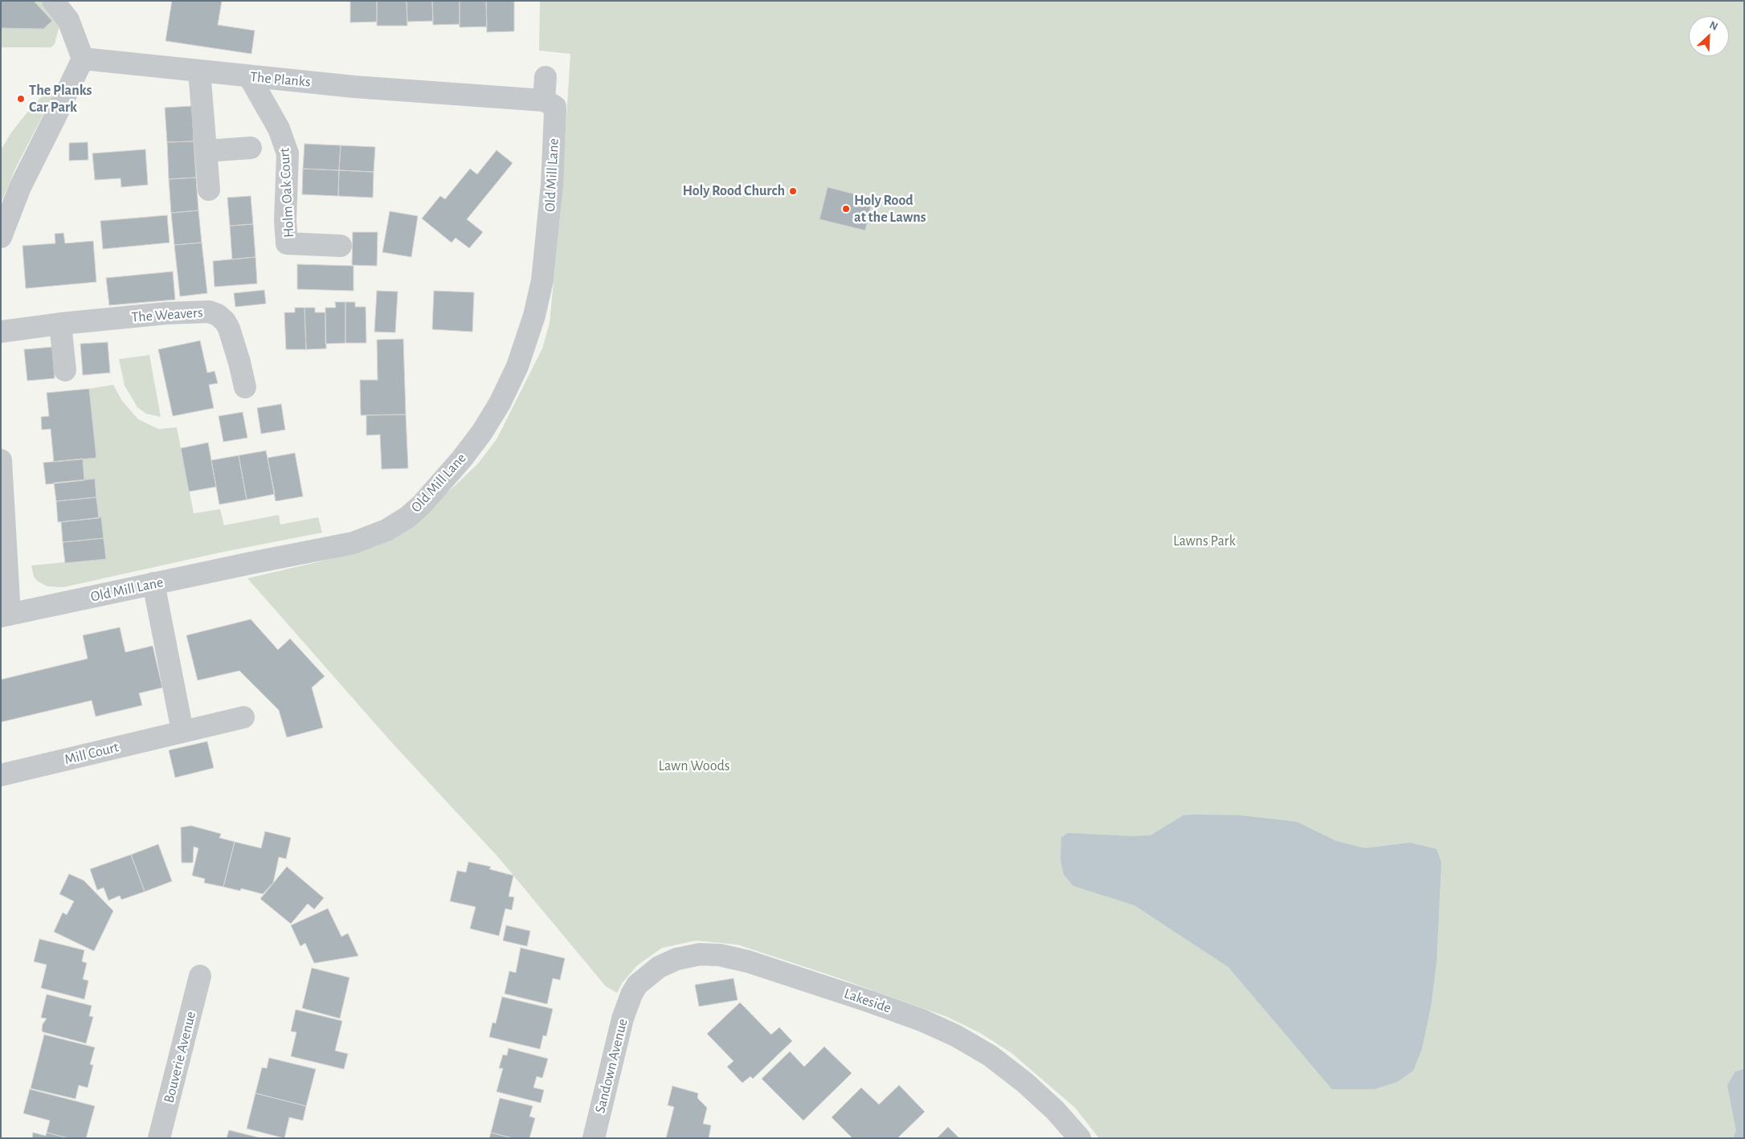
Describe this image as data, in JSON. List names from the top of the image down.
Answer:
{
  "streets": {
    "street": [
      "The Planks",
      "Old Mill Lane",
      "Holm Oak Court",
      "The Weavers",
      "Mill Court",
      "Lakeside",
      "Bouverie Avenue",
      "Sandown Avenue"
    ]
  },
  "crossings": [
    ["The Planks", "Old Mill Lane"],
    ["The Planks", "Holm Oak Court"],
    ["Lakeside", "Sandown Avenue"]
  ],
  "parks": ["Lawns Park", "Lawn Woods"],
  "places": ["The Planks Car Park", "Holy Rood Church", "Holy Rood at the Lawns"],
  "north": "top right"
}
